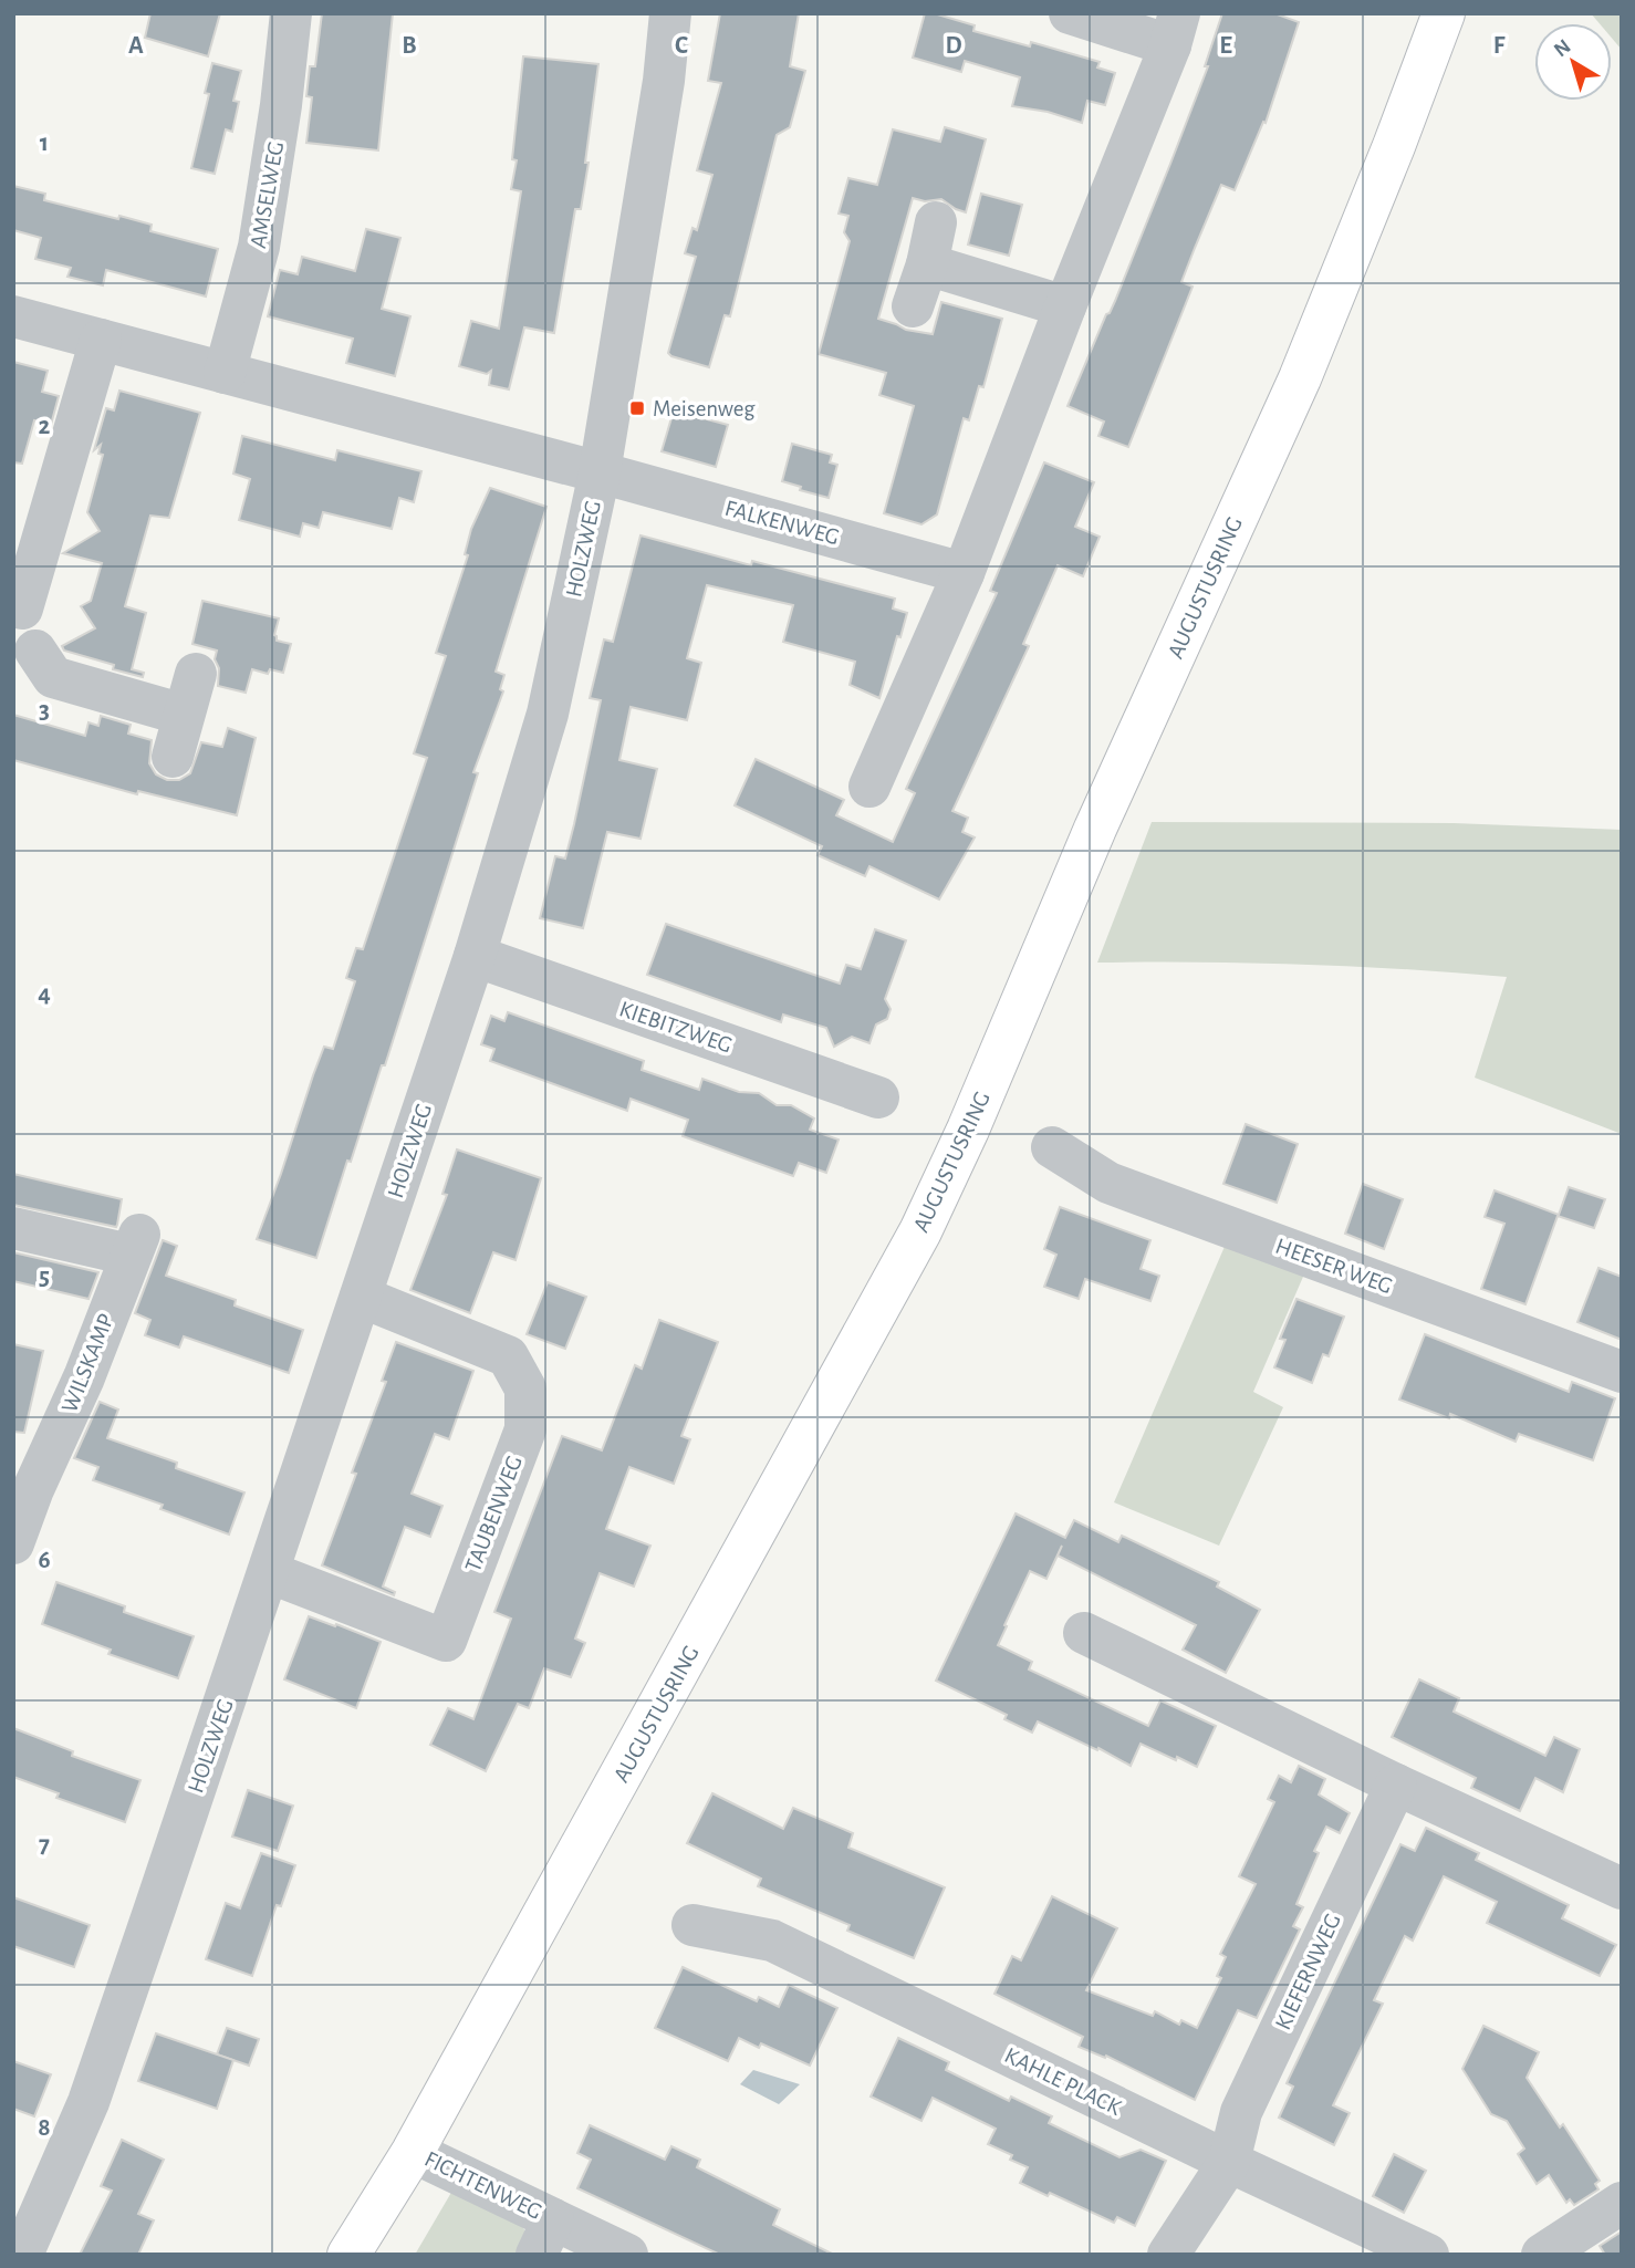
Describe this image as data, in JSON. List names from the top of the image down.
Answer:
{
  "streets": {
    "main road": ["AUGUSTUSRING"],
    "street": [
      "AMSELWEG",
      "FALKENWEG",
      "HOLZWEG",
      "KIEBITZWEG",
      "HEESER WEG",
      "WILSKAMP",
      "TAUBENWEG",
      "KIEFERNWEG",
      "KAHLE PLACK",
      "FICHTENWEG"
    ]
  },
  "crossings": [
    ["FALKENWEG", "HOLZWEG"],
    ["HOLZWEG", "KIEBITZWEG"],
    ["HOLZWEG", "TAUBENWEG"],
    ["AUGUSTUSRING", "FICHTENWEG"],
    ["KIEFERNWEG", "KAHLE PLACK"]
  ],
  "places": {
    "transit": ["Meisenweg"]
  },
  "north": "top left",
  "grid": {
    "columns": [
      "A",
      "B",
      "C",
      "D",
      "E",
      "F"
    ],
    "rows": [
      "1",
      "2",
      "3",
      "4",
      "5",
      "6",
      "7",
      "8"
    ]
  }
}
